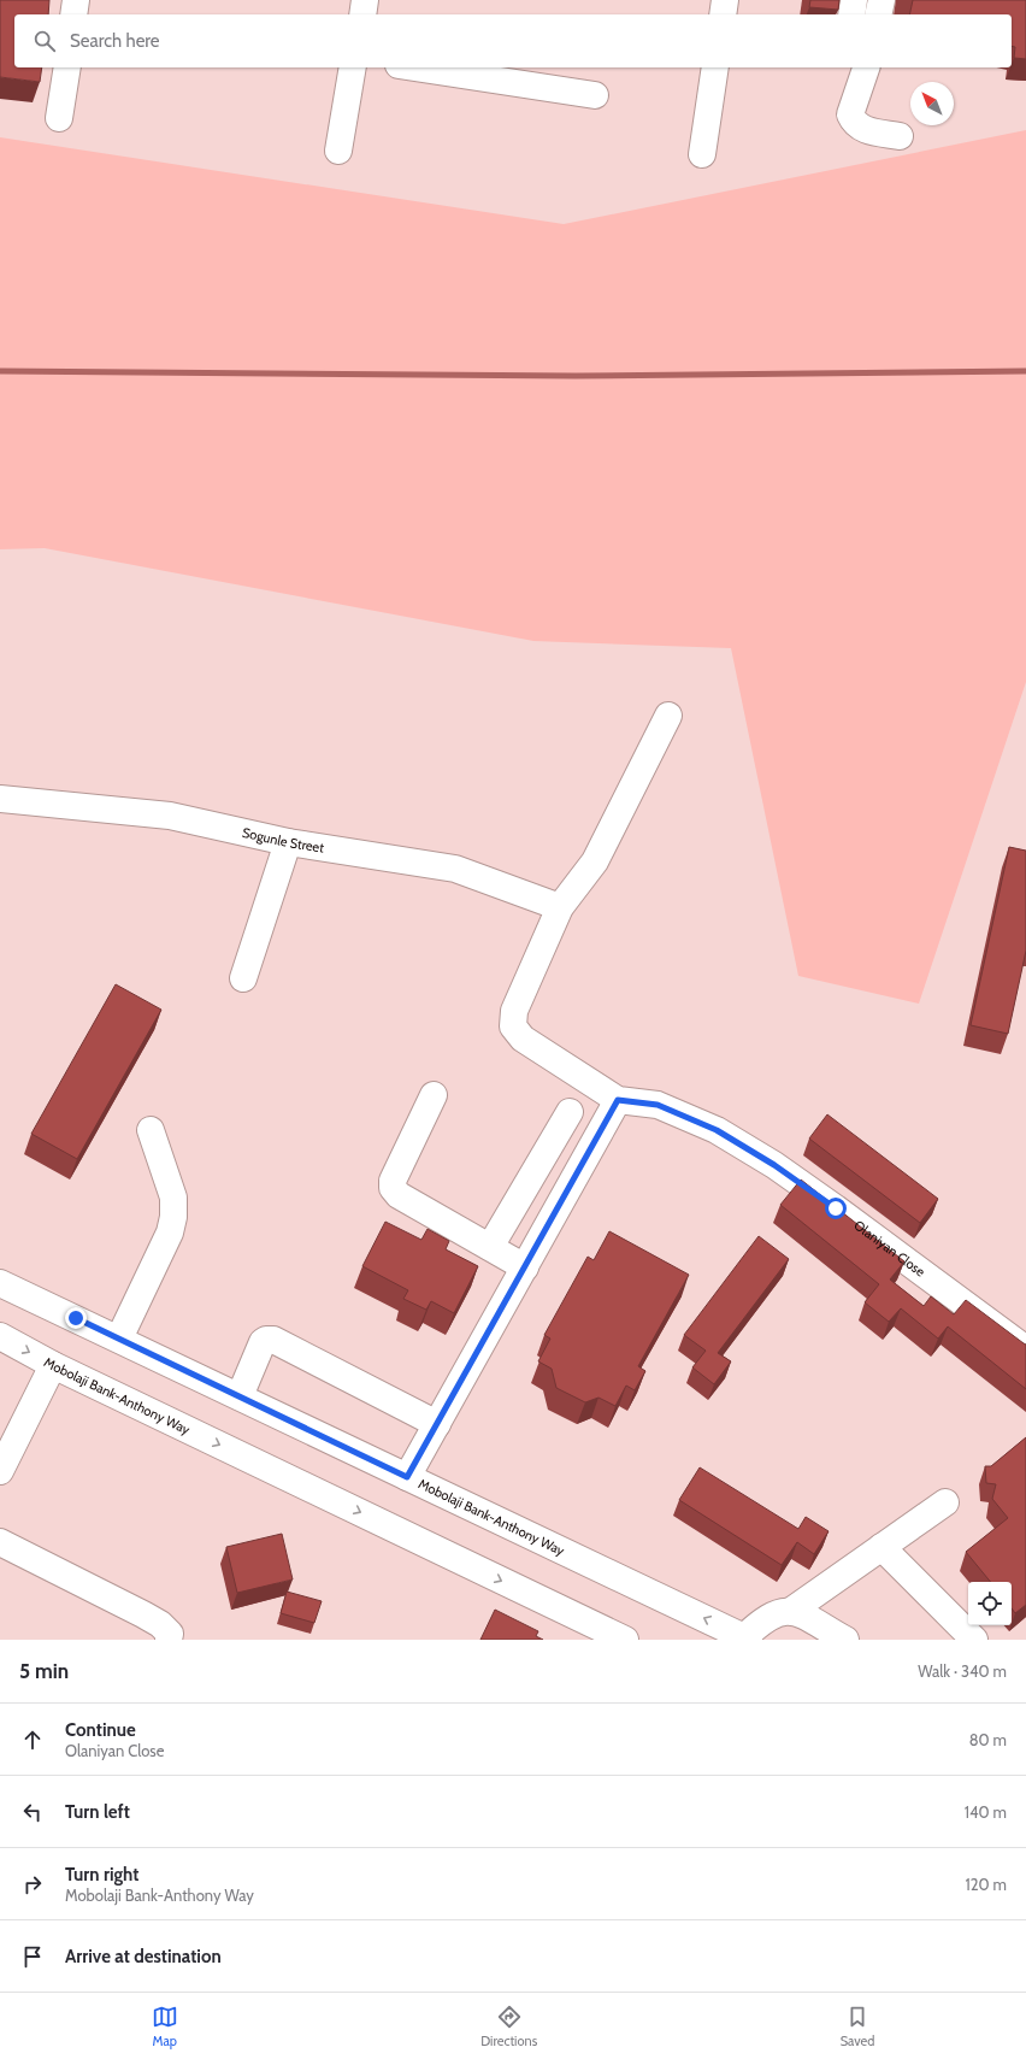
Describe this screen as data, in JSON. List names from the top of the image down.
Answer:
{
  "streets": {
    "street": ["Sogunle Street", "Olaniyan Close", "Mobolaji Bank-Anthony Way"]
  },
  "north": "top left",
  "page": {
    "search": "Search here",
    "heading": ["5 min", "Walk · 340 m"],
    "list": [
      ["Continue", "Olaniyan Close", "80 m"],
      ["Turn left", "140 m"],
      ["Turn right", "Mobolaji Bank-Anthony Way", "120 m"],
      "Arrive at destination"
    ],
    "nav": ["Map", "Directions", "Saved"]
  }
}
